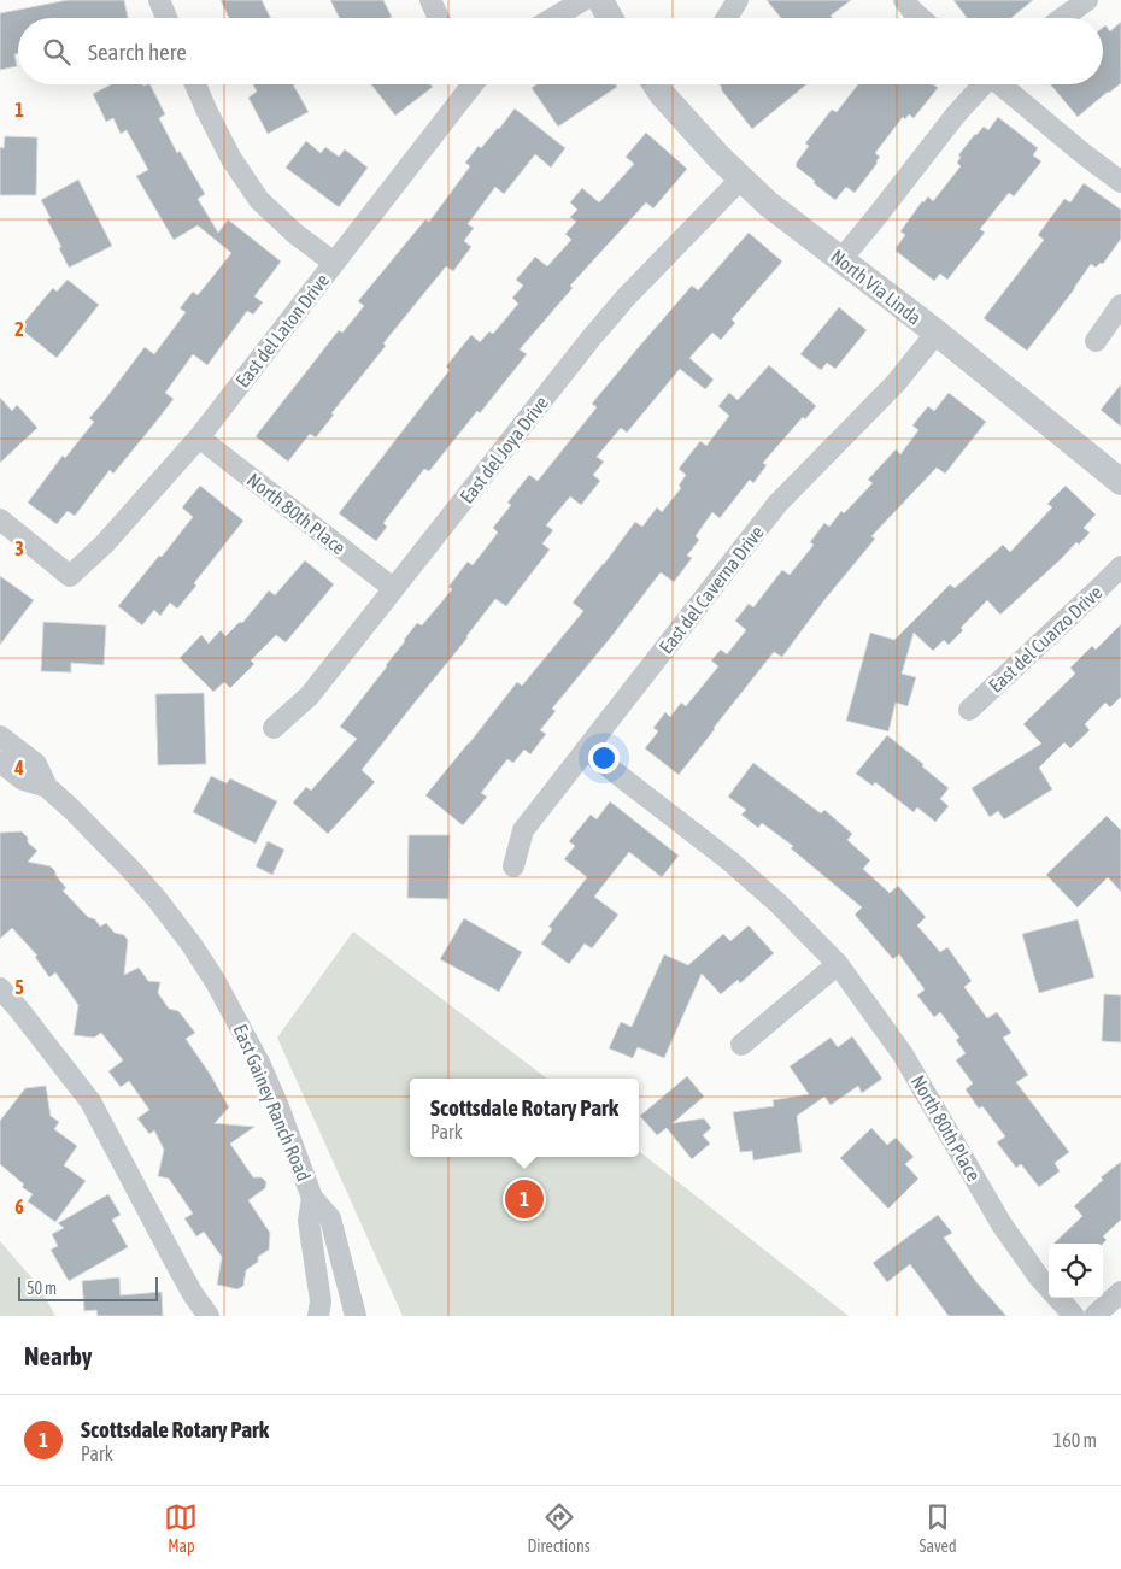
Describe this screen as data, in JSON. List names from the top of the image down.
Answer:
{
  "streets": {
    "street": [
      "North Via Linda",
      "East del Laton Drive",
      "East del Joya Drive",
      "North 80th Place",
      "East del Caverna Drive",
      "East del Cuarzo Drive",
      "East Gainey Ranch Road"
    ]
  },
  "crossings": [
    ["North Via Linda", "East del Joya Drive"],
    ["North Via Linda", "East del Caverna Drive"],
    ["East del Laton Drive", "North 80th Place"],
    ["East del Joya Drive", "North 80th Place"],
    ["North 80th Place", "East del Caverna Drive"]
  ],
  "scale_bar": "50 m",
  "page": {
    "search": "Search here",
    "popup": ["Scottsdale Rotary Park", "Park"],
    "pins": "1",
    "scale": "50 m",
    "heading": "Nearby",
    "list": [
      {
        "mark": "1",
        "name": "Scottsdale Rotary Park",
        "note": "Park",
        "value": "160 m"
      }
    ],
    "nav": ["Map", "Directions", "Saved"]
  },
  "grid": {
    "rows": [
      "1",
      "2",
      "3",
      "4",
      "5",
      "6"
    ]
  }
}
